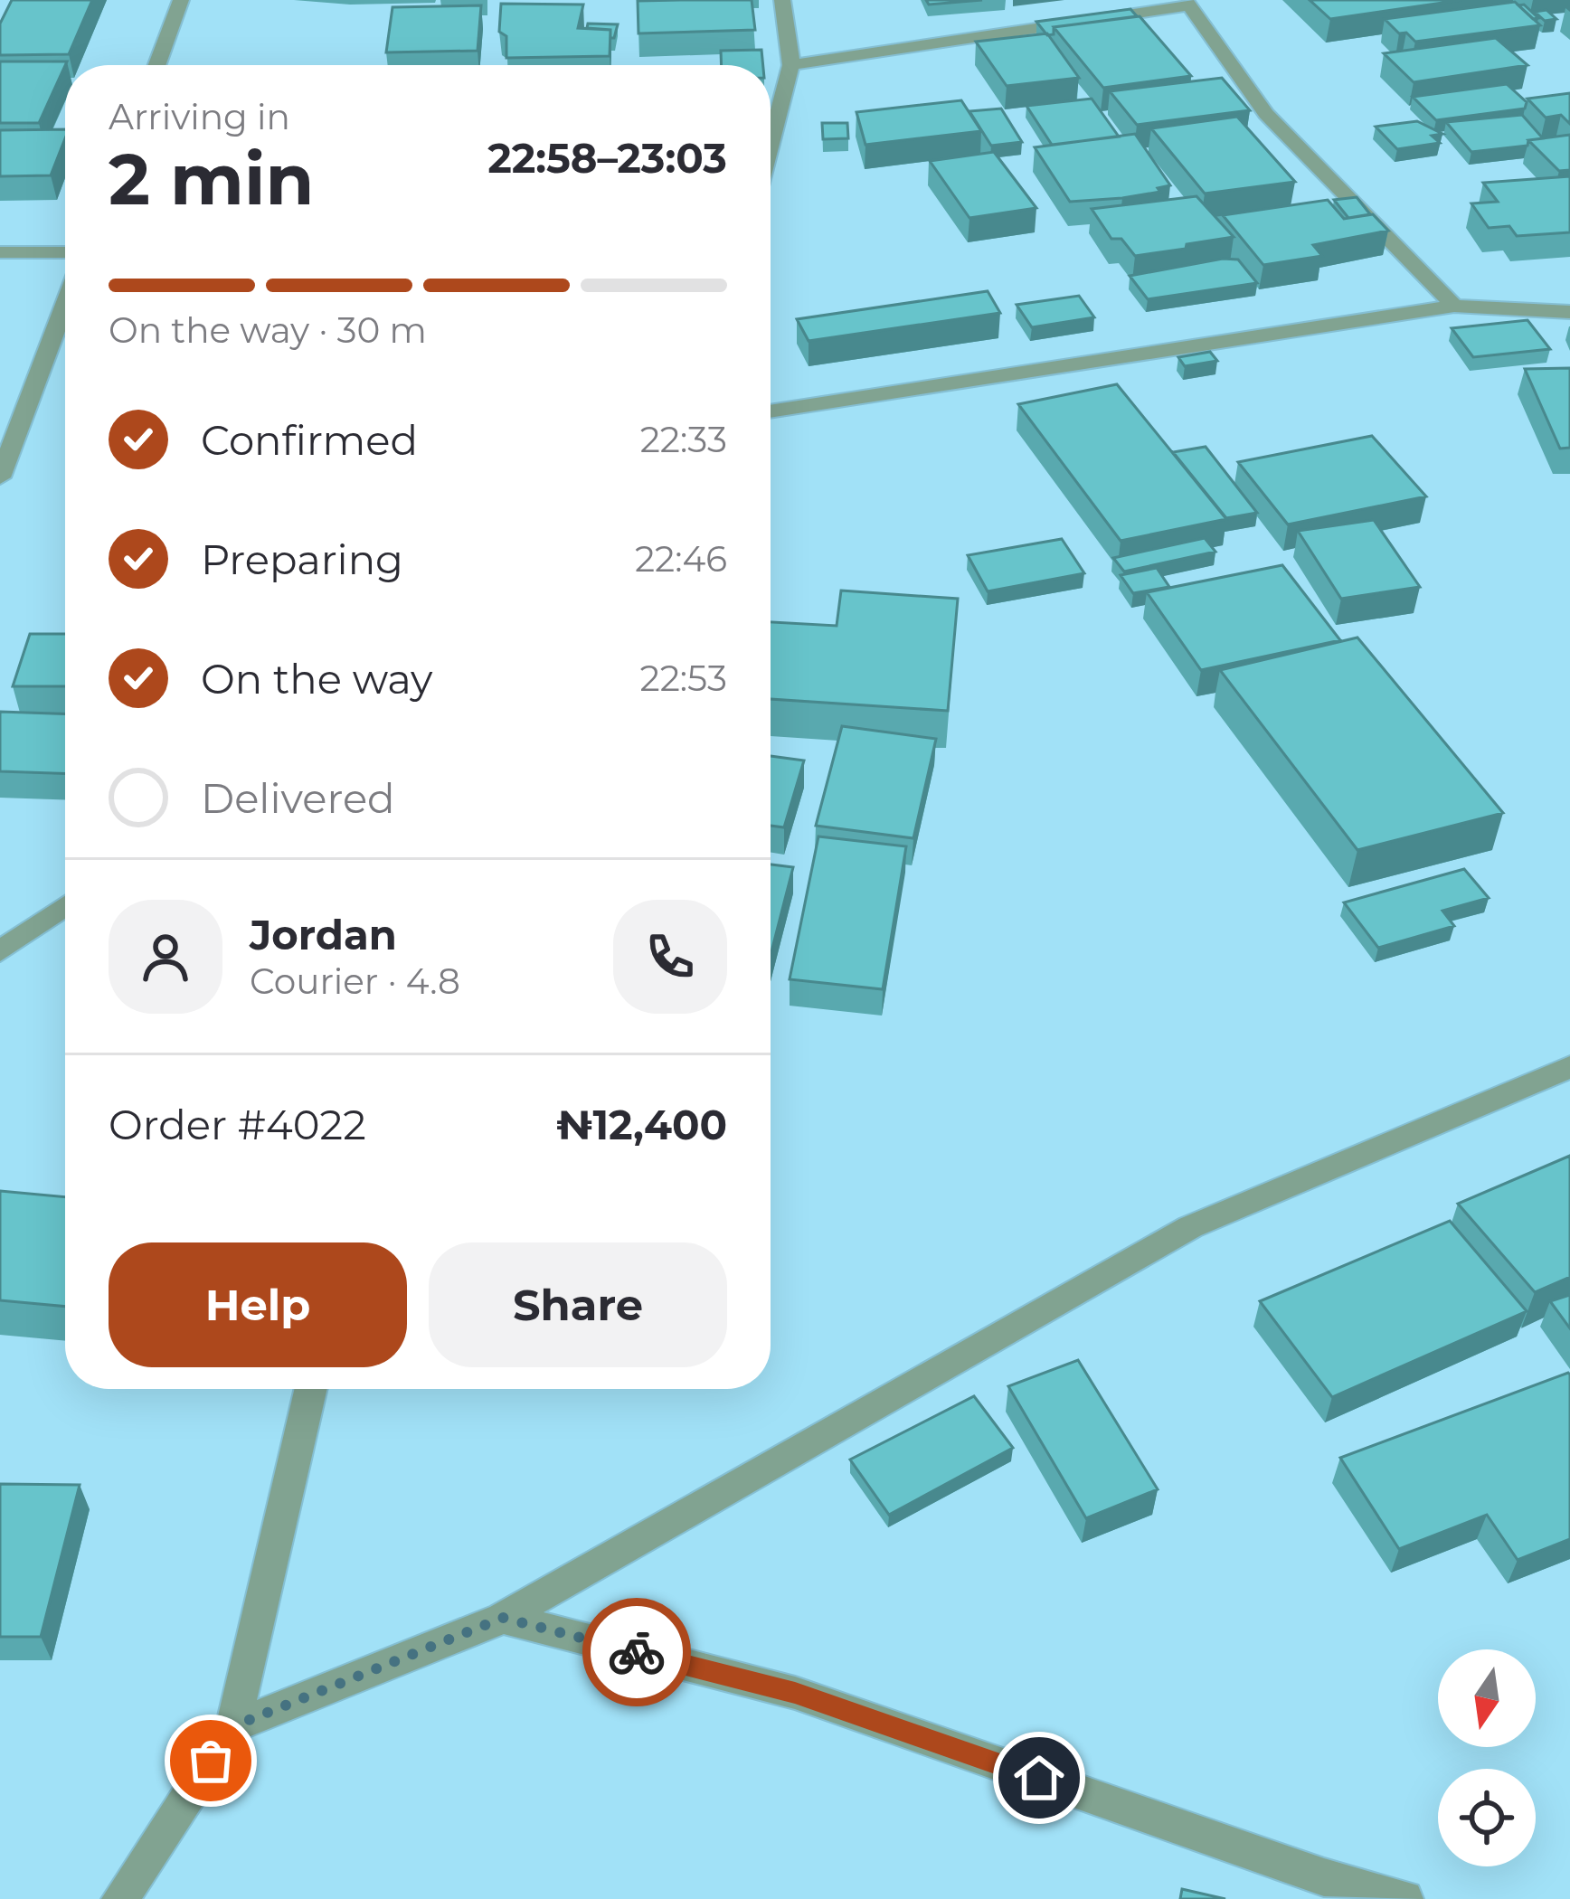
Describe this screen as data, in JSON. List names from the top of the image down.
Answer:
{
  "north": "bottom",
  "page": {
    "heading": ["2 min", "Arriving in", "22:58–23:03"],
    "panel": [
      "Jordan",
      "Courier · 4.8",
      "Order #4022",
      "₦12,400"
    ],
    "bar": "On the way · 30 m",
    "list": [
      ["Confirmed", "22:33"],
      ["Preparing", "22:46"],
      ["On the way", "22:53"],
      "Delivered"
    ],
    "buttons": ["Help", "Share"]
  }
}
